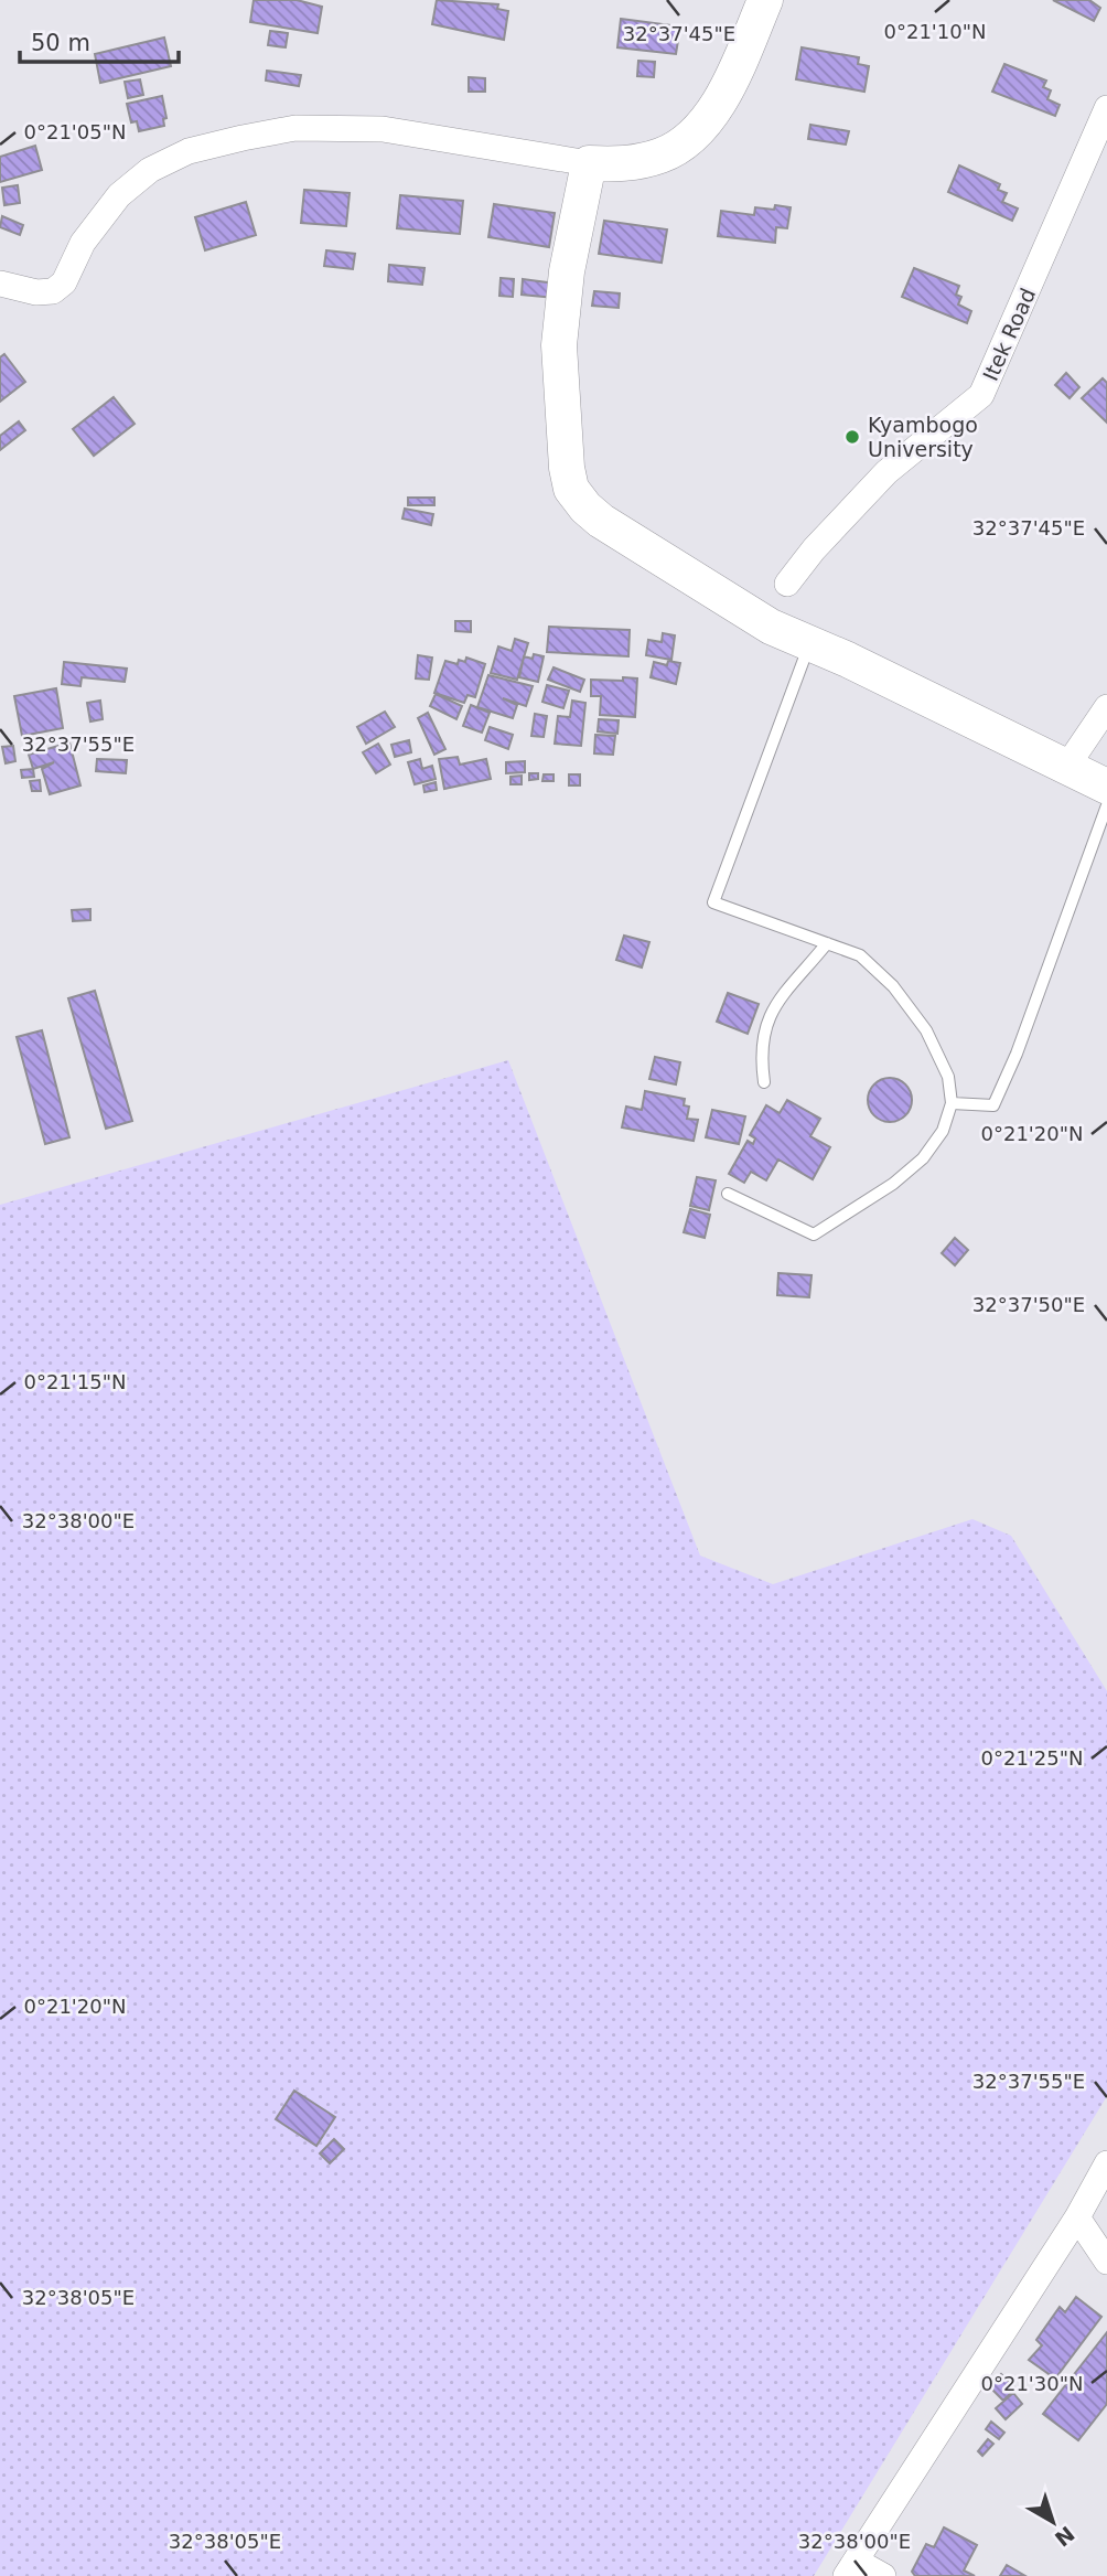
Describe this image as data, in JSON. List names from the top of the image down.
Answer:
{
  "streets": {
    "street": ["Itek Road"]
  },
  "places": ["Kyambogo University"],
  "scale_bar": "50 m",
  "north": "bottom right",
  "coordinates": [
    "0°21'10\"N",
    "32°37'45\"E",
    "0°21'05\"N",
    "32°37'55\"E",
    "0°21'20\"N",
    "32°37'50\"E",
    "0°21'15\"N",
    "32°38'00\"E",
    "0°21'25\"N",
    "32°38'05\"E",
    "0°21'30\"N"
  ]
}
